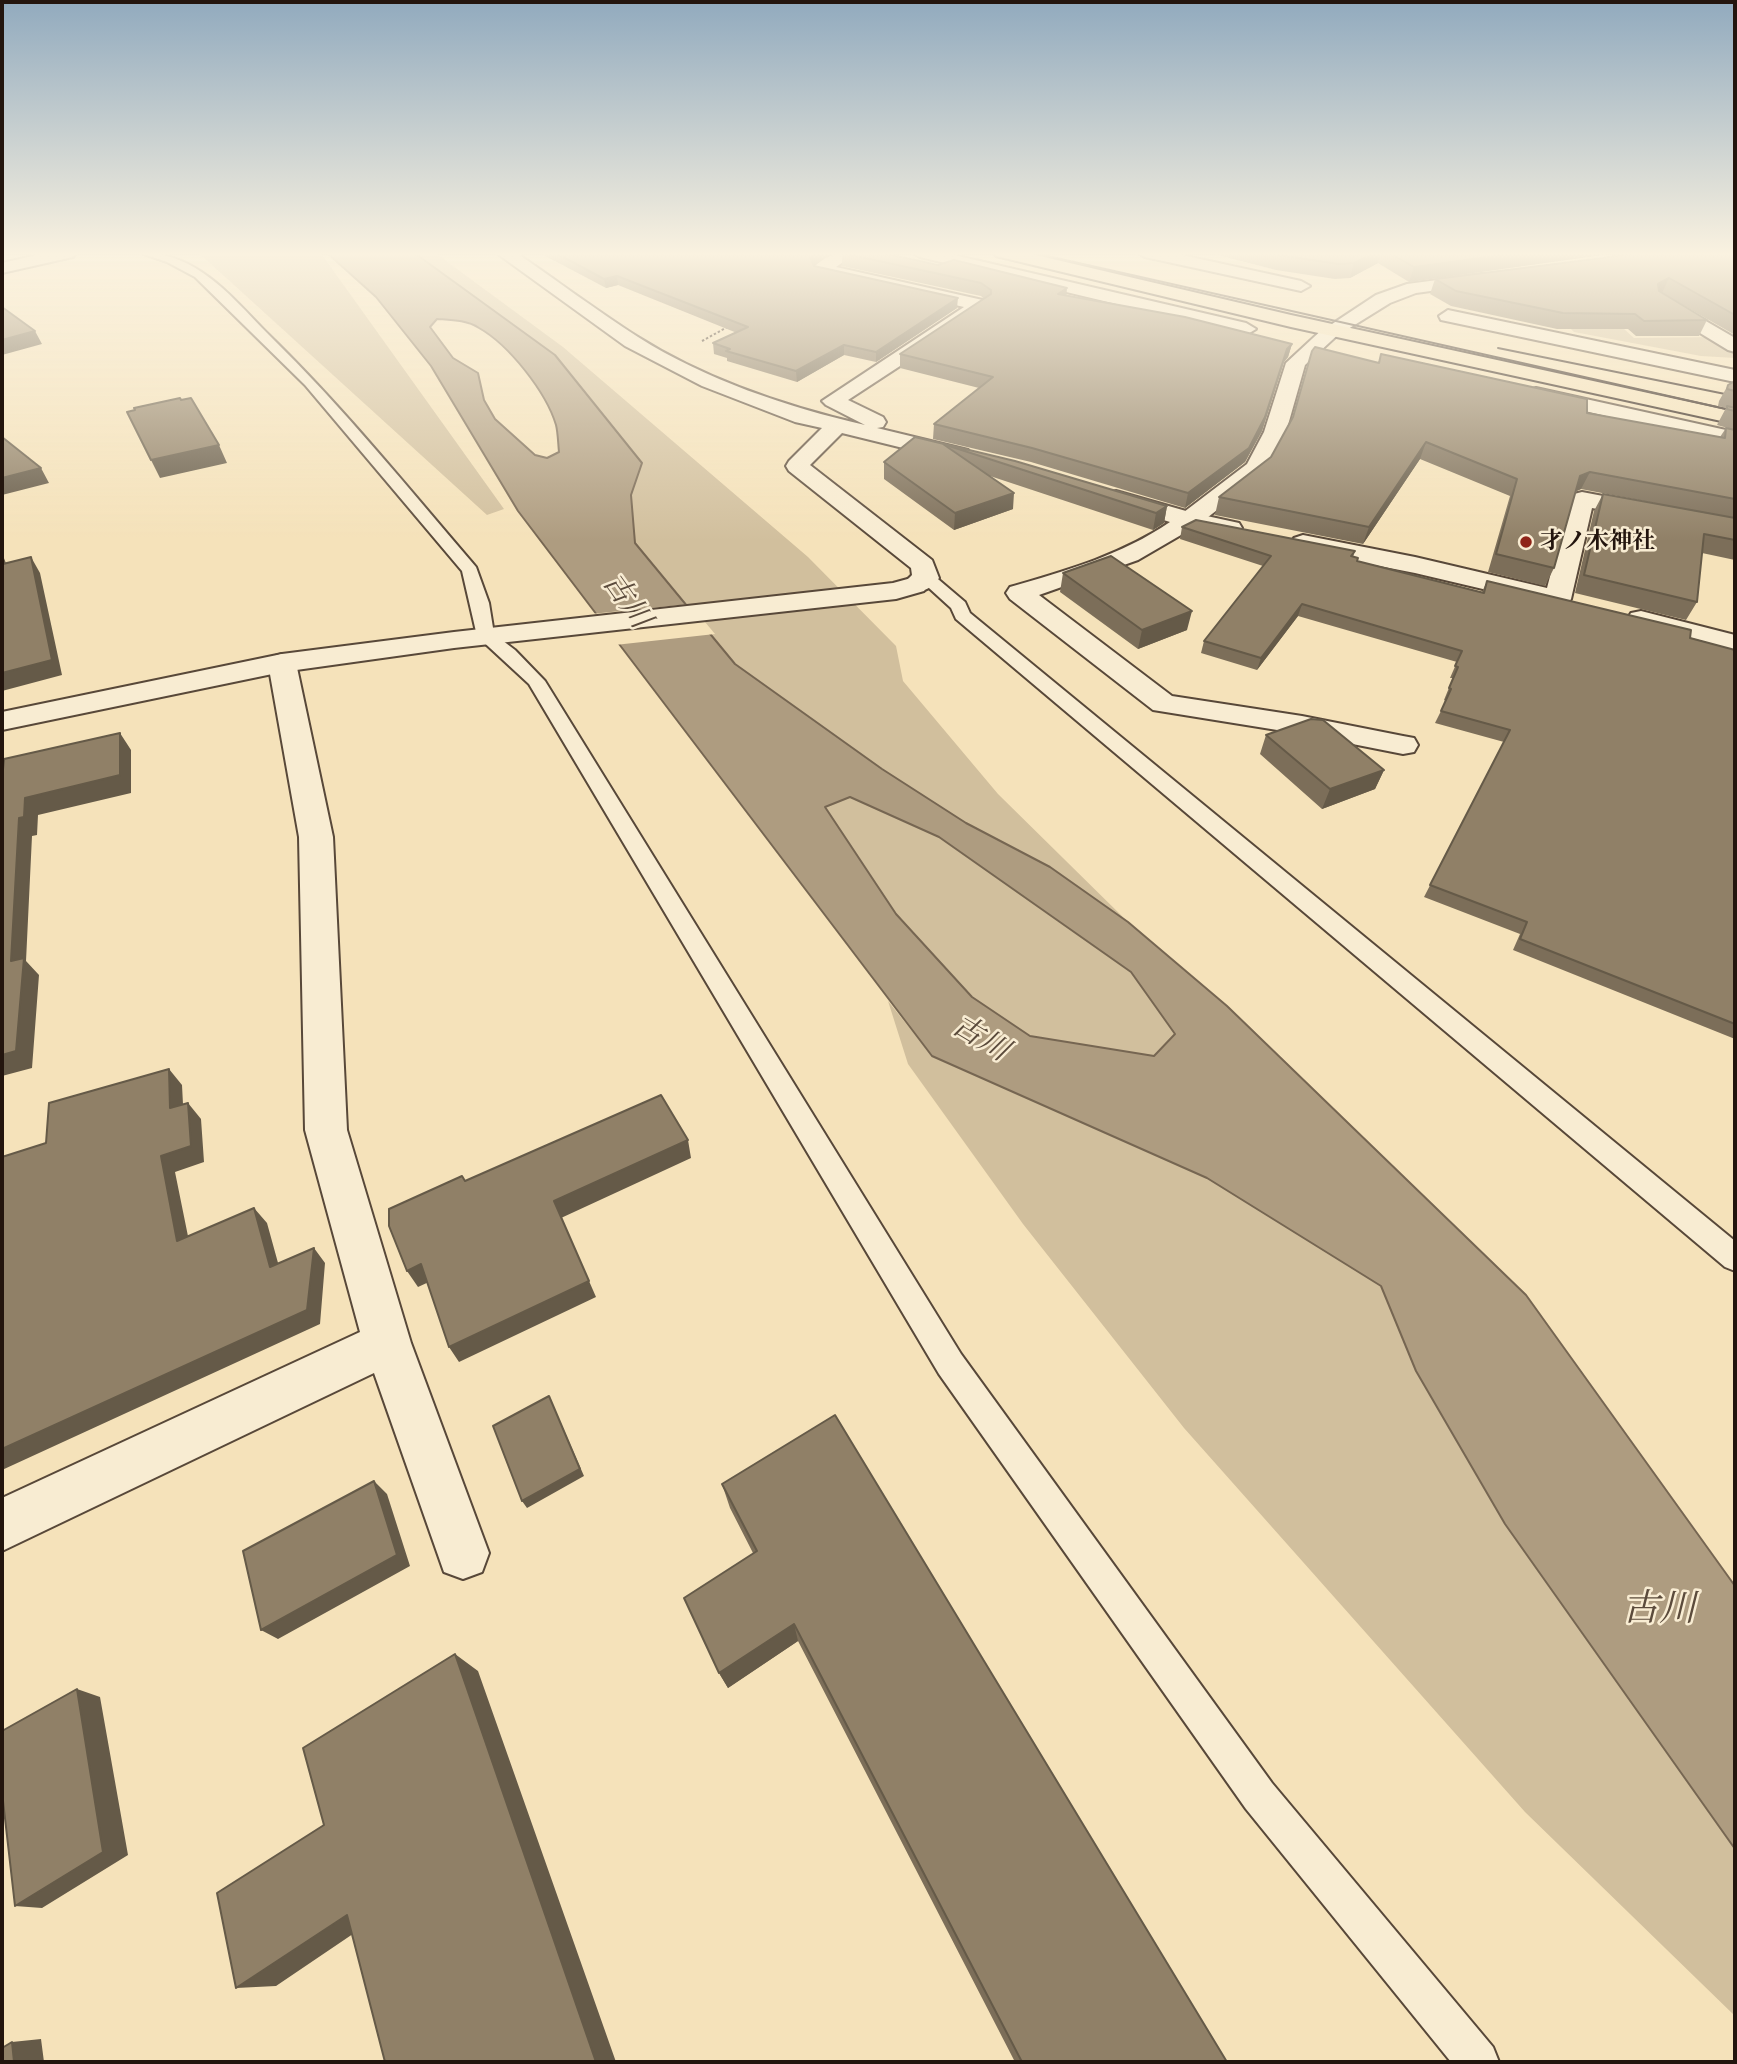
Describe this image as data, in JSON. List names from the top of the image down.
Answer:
{
  "water": ["古川"],
  "places": ["才ノ木神社"]
}
